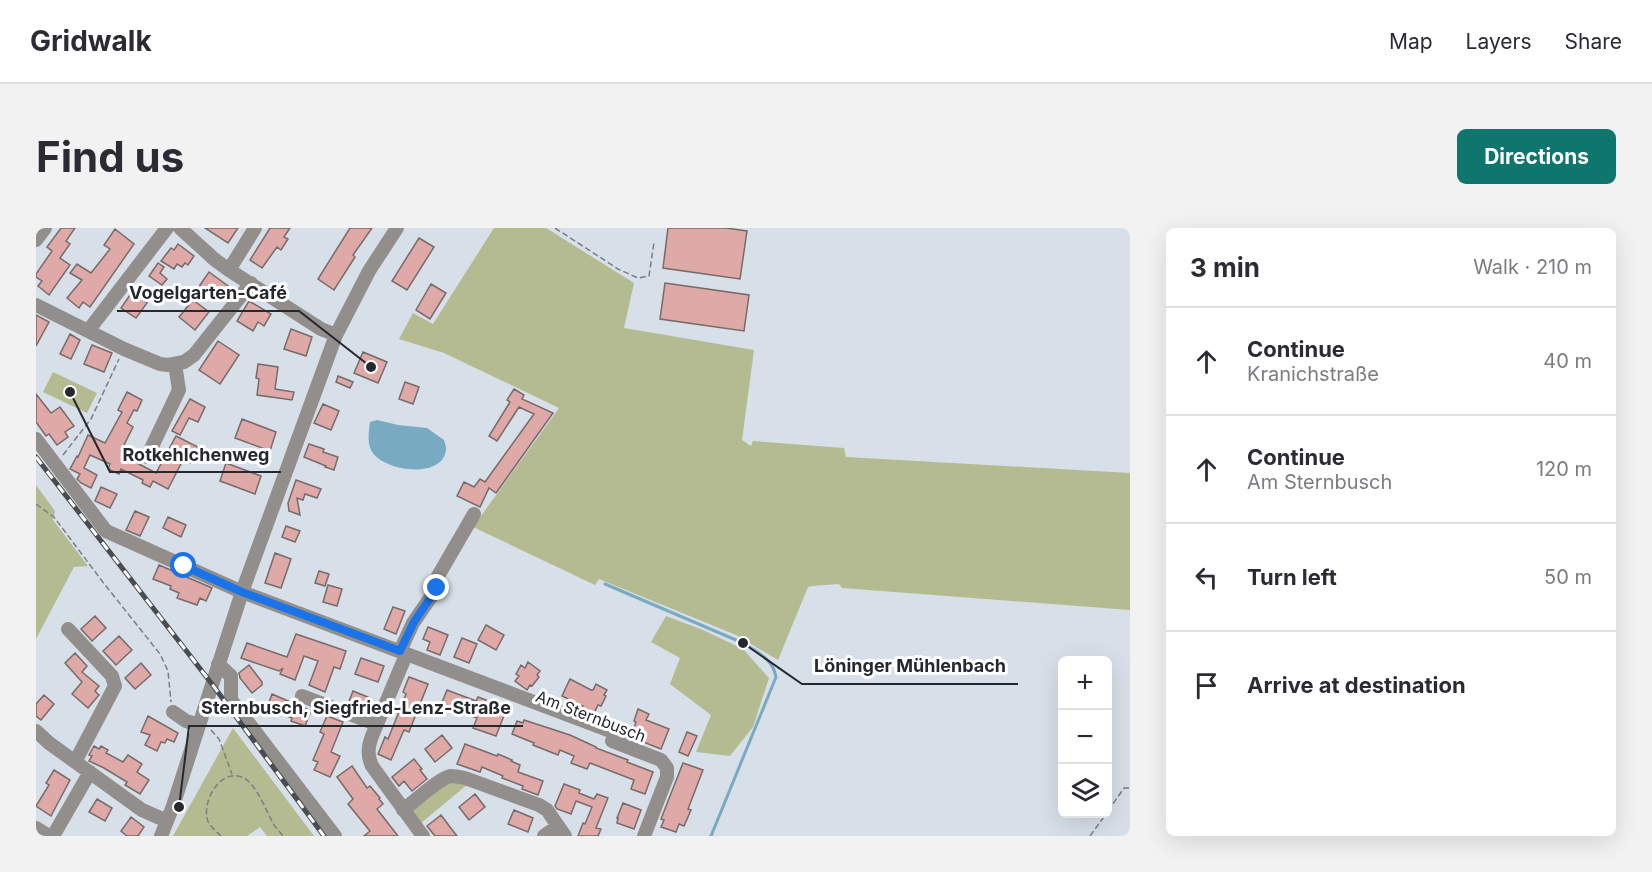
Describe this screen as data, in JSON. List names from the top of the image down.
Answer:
{
  "streets": {
    "street": ["Am Sternbusch"]
  },
  "places": [
    "Vogelgarten-Café",
    "Rotkehlchenweg",
    "Löninger Mühlenbach",
    "Sternbusch, Siegfried-Lenz-Straße"
  ],
  "page": {
    "header": "Gridwalk",
    "nav": ["Map", "Layers", "Share"],
    "buttons": "Directions",
    "title": "Find us",
    "heading": ["3 min", "Walk · 210 m"],
    "list": [
      ["Continue", "Kranichstraße", "40 m"],
      ["Continue", "Am Sternbusch", "120 m"],
      ["Turn left", "50 m"],
      "Arrive at destination"
    ],
    "map_buttons": ["+", "−"]
  }
}
